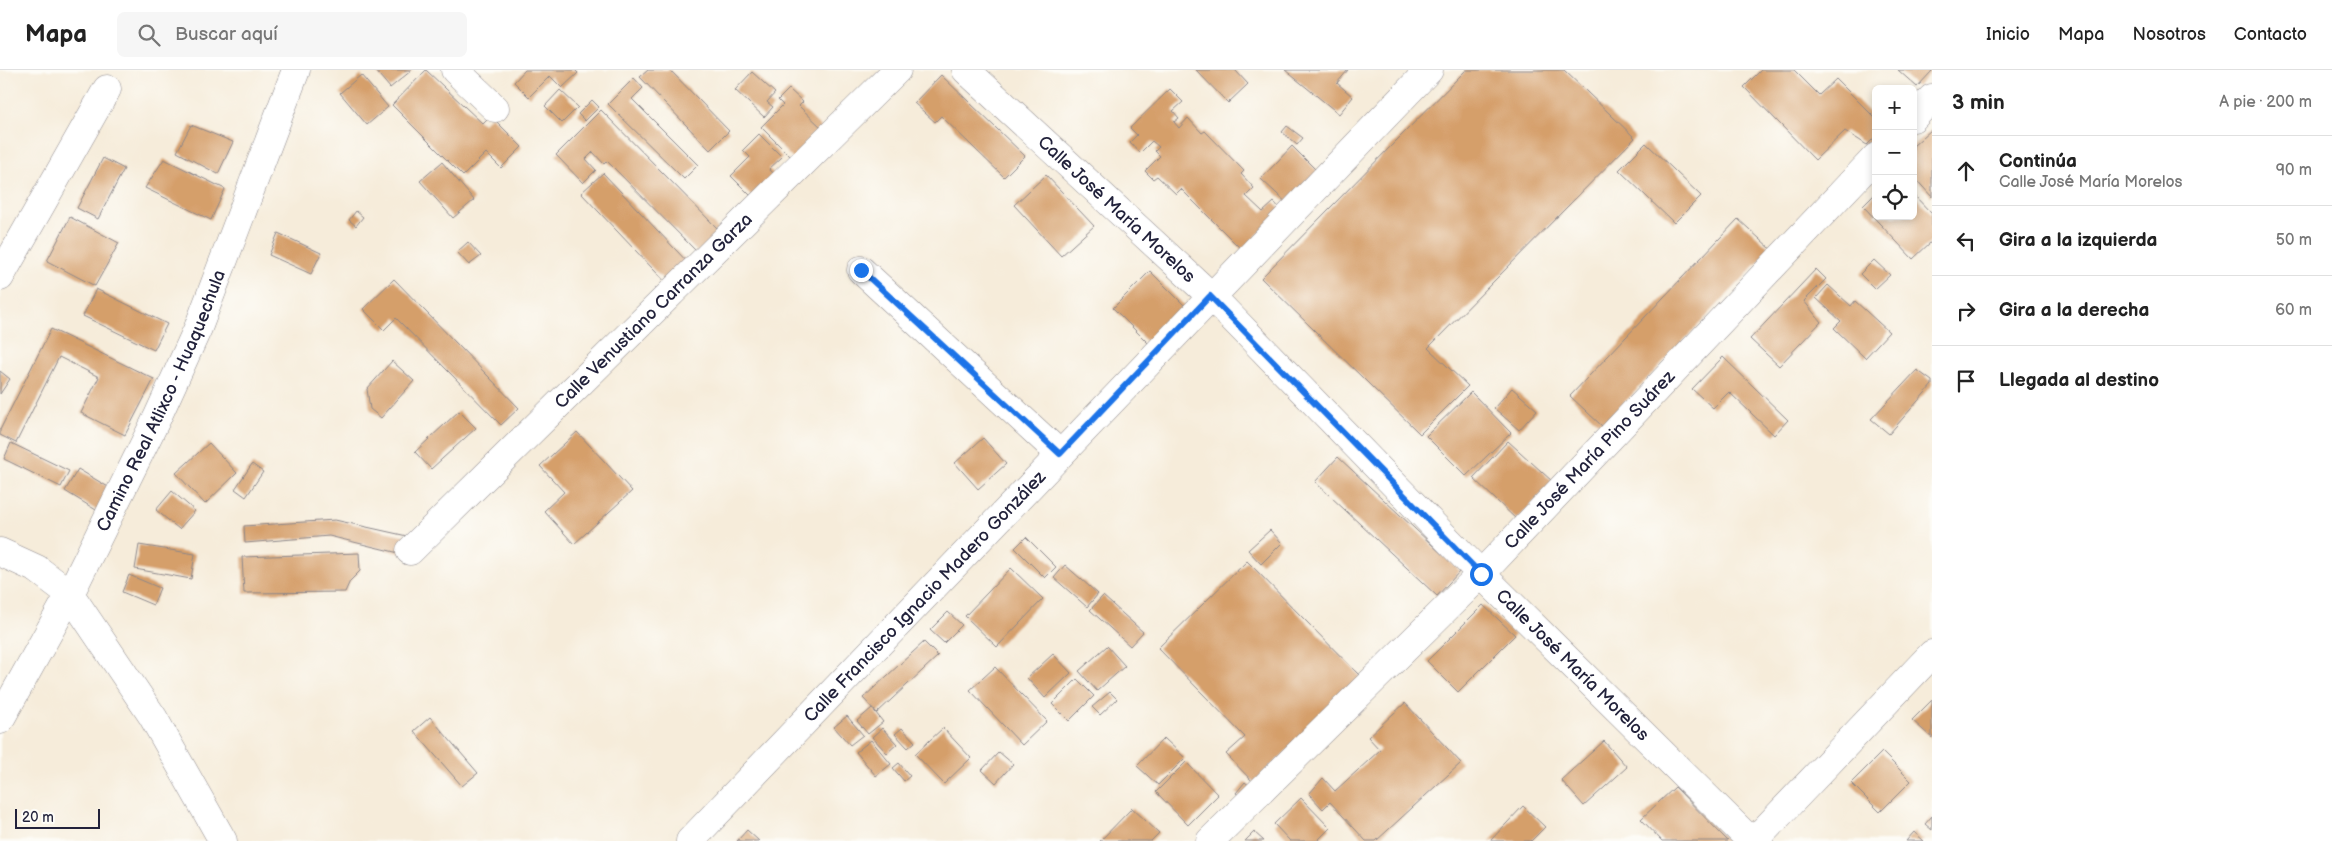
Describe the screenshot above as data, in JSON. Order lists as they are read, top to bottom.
{
  "streets": {
    "street": [
      "Calle José María Morelos",
      "Calle Venustiano Carranza Garza",
      "Camino Real Atlixco - Huaquechula",
      "Calle José María Pino Suárez",
      "Calle Francisco Ignacio Madero González"
    ]
  },
  "crossings": [
    ["Calle José María Morelos", "Calle José María Pino Suárez"],
    ["Calle José María Morelos", "Calle Francisco Ignacio Madero González"]
  ],
  "scale_bar": "20 m",
  "page": {
    "header": "Mapa",
    "search": "Buscar aquí",
    "nav": [
      "Inicio",
      "Mapa",
      "Nosotros",
      "Contacto"
    ],
    "heading": ["3 min", "A pie · 200 m"],
    "map_buttons": ["+", "−"],
    "list": [
      ["Continúa", "Calle José María Morelos", "90 m"],
      ["Gira a la izquierda", "50 m"],
      ["Gira a la derecha", "60 m"],
      "Llegada al destino"
    ],
    "scale": "20 m"
  }
}
